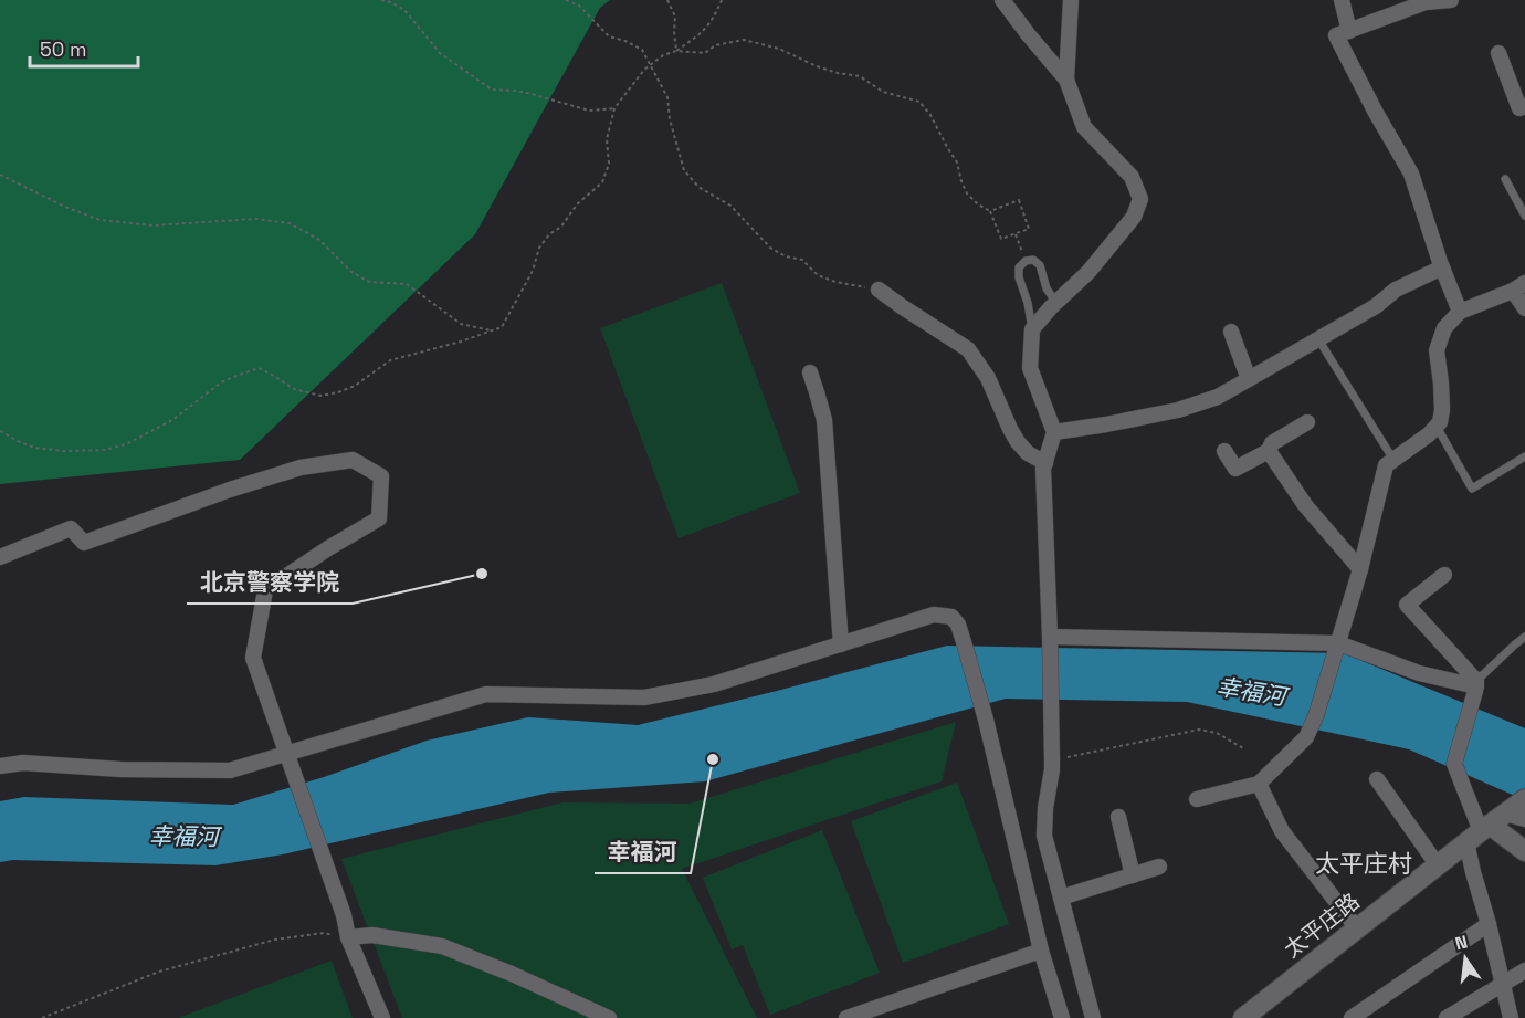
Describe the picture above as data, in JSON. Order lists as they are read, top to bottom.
{
  "streets": {
    "street": ["太平庄路"]
  },
  "districts": ["太平庄村"],
  "water": ["幸福河"],
  "places": ["北京警察学院", "幸福河"],
  "scale_bar": "50 m",
  "north": "top"
}
